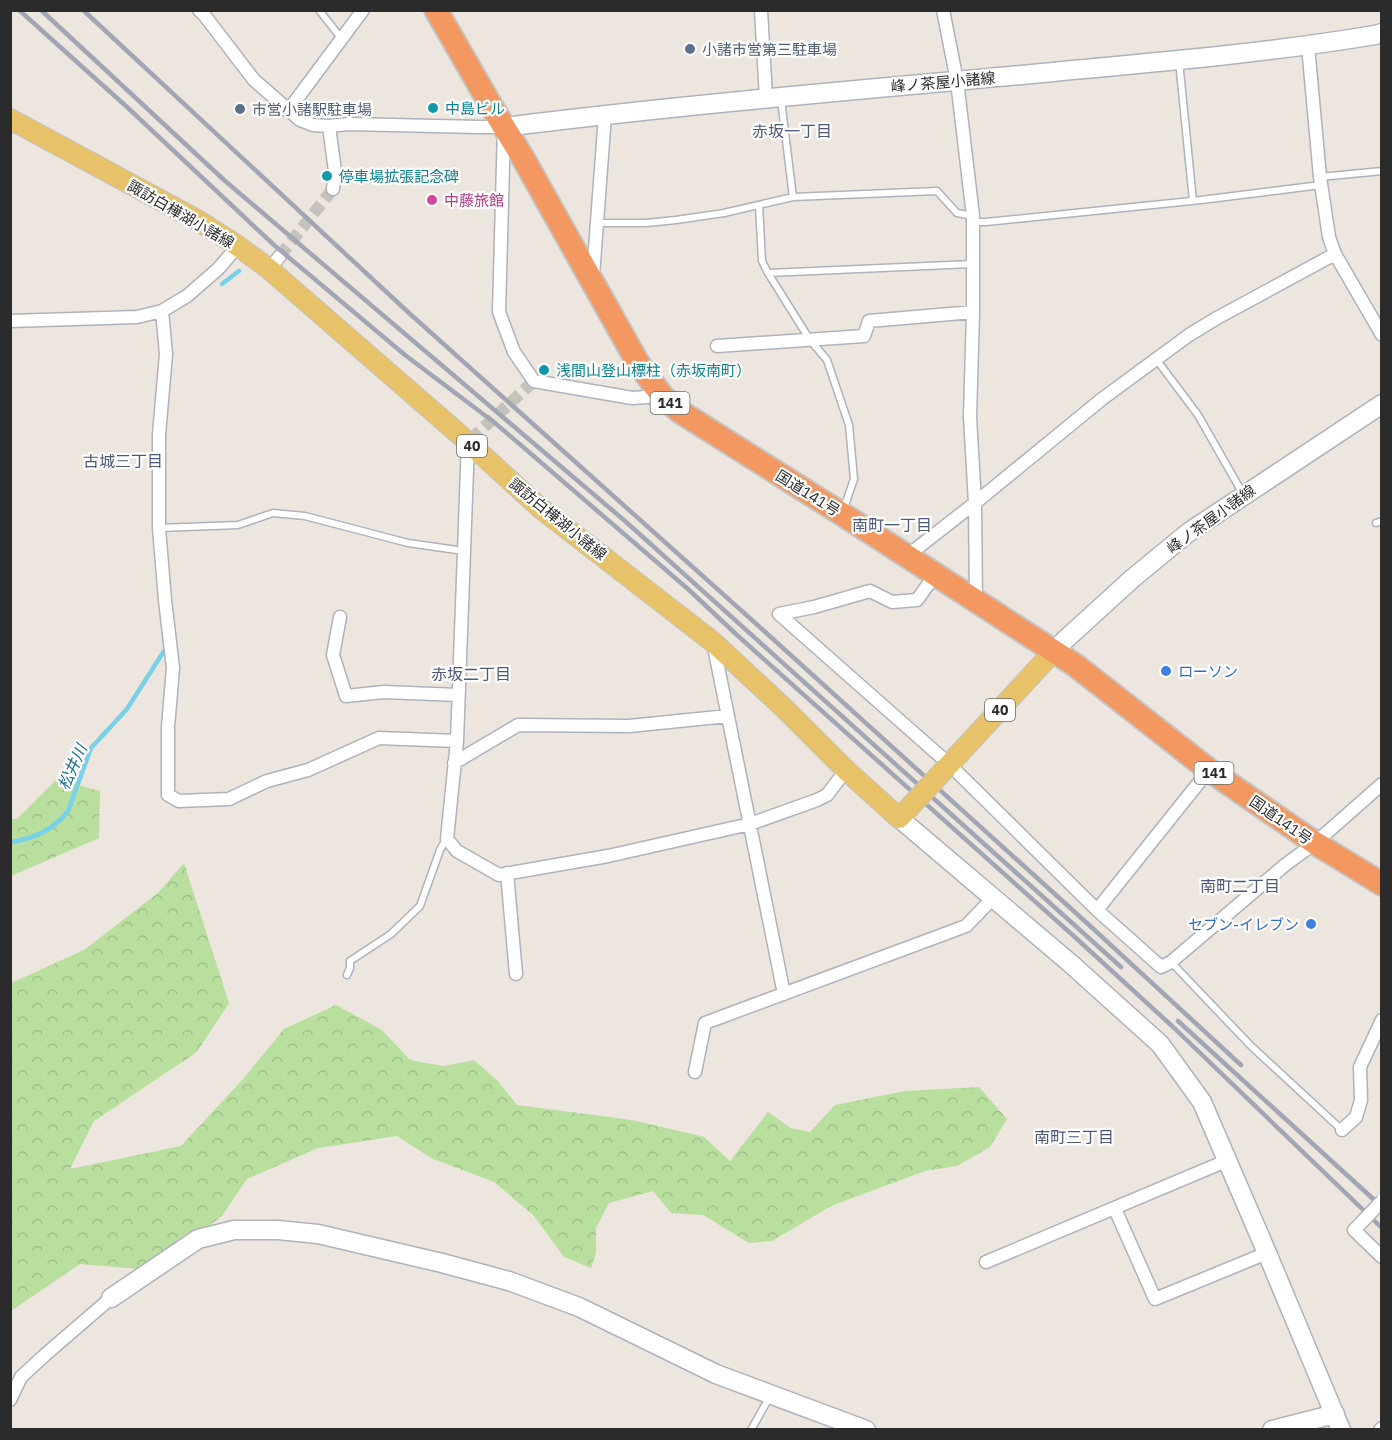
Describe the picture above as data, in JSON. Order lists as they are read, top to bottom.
{
  "streets": {
    "highway": ["141", "国道141号"],
    "main road": ["諏訪白樺湖小諸線", "40"],
    "street": ["峰ノ茶屋小諸線"]
  },
  "crossings": [
    ["峰ノ茶屋小諸線", "40"],
    ["峰ノ茶屋小諸線", "国道141号"],
    ["諏訪白樺湖小諸線", "40"],
    ["40", "国道141号"]
  ],
  "districts": [
    "赤坂一丁目",
    "古城三丁目",
    "南町一丁目",
    "赤坂二丁目",
    "南町二丁目",
    "南町三丁目"
  ],
  "water": ["松井川"],
  "places": [
    "小諸市営第三駐車場",
    "中島ビル",
    "市営小諸駅駐車場",
    "停車場拡張記念碑",
    "中藤旅館",
    "浅間山登山標柱（赤坂南町）",
    "ローソン",
    "セブン-イレブン"
  ]
}
